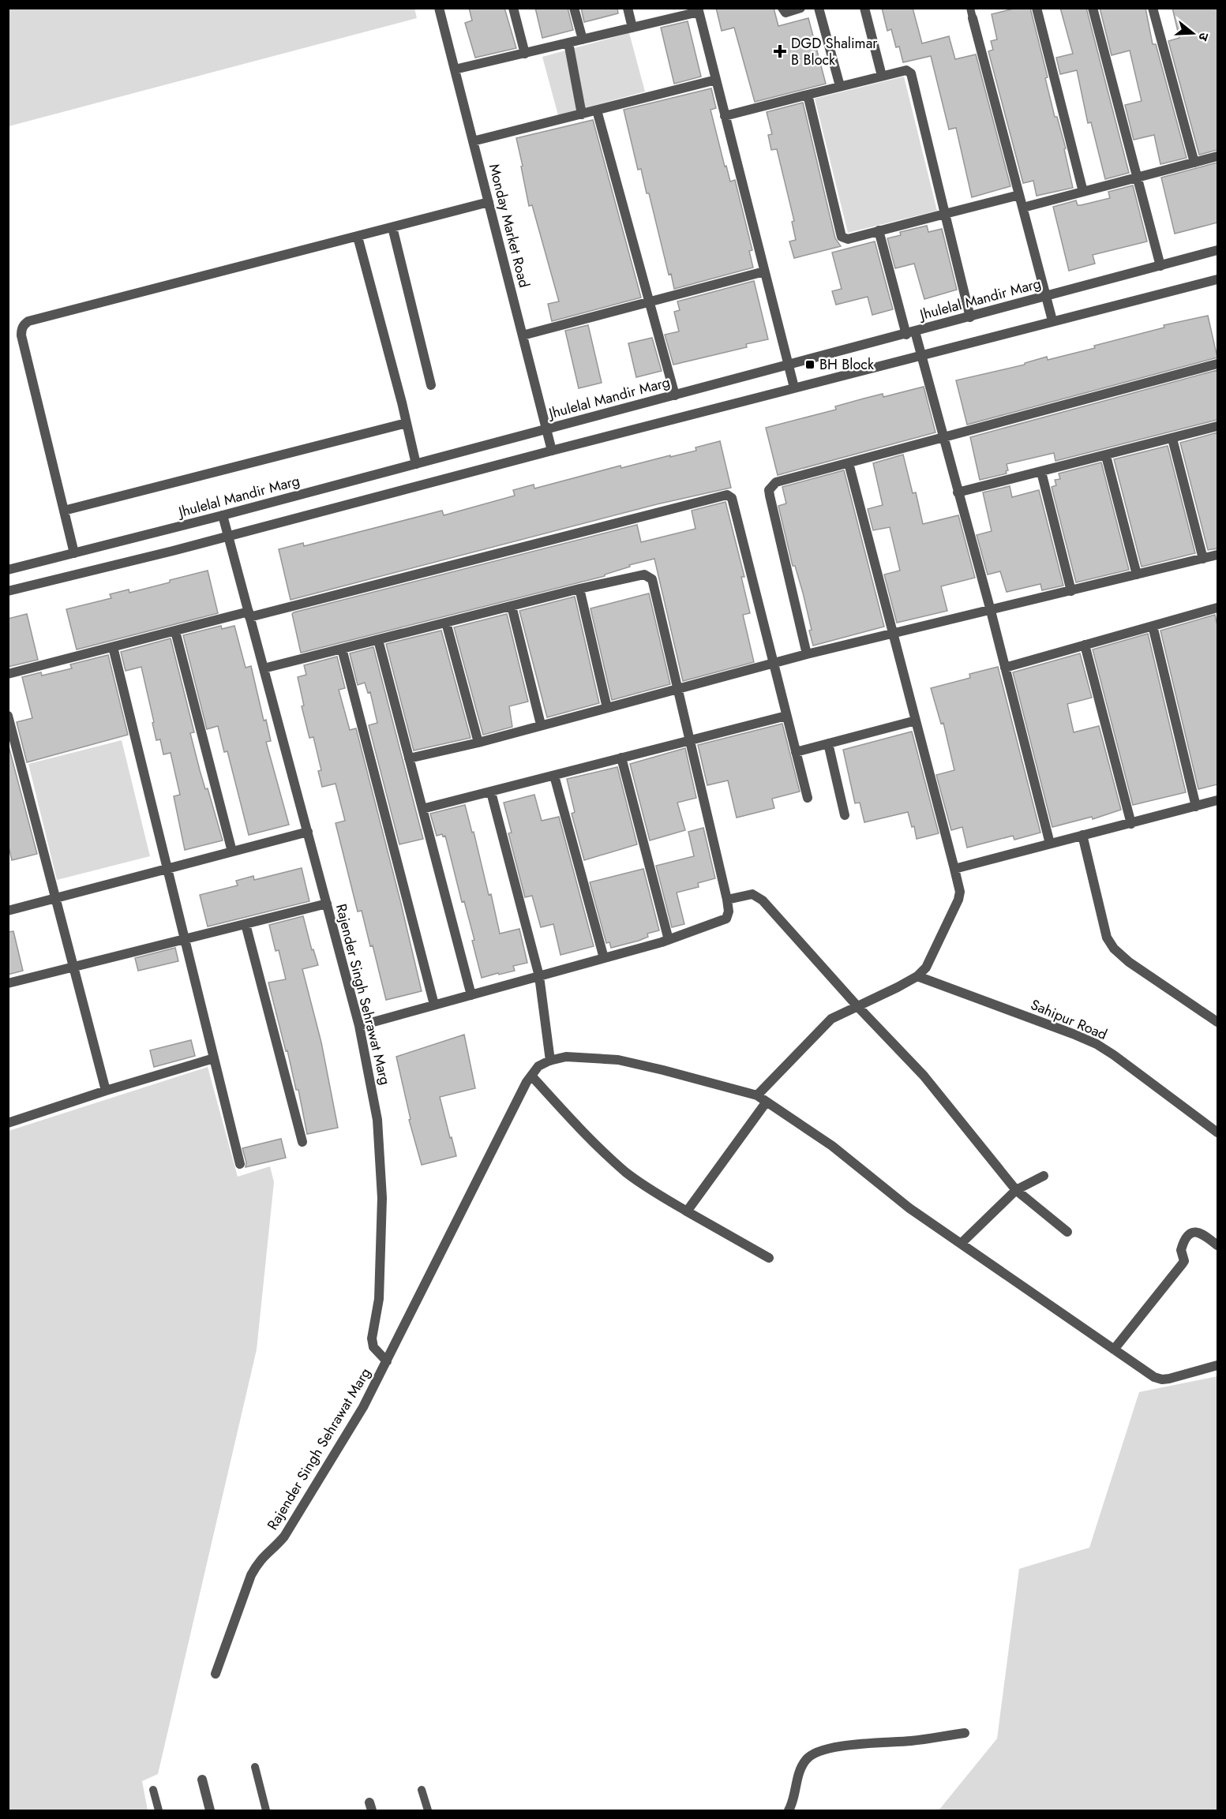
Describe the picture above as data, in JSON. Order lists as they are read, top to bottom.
{
  "streets": {
    "street": [
      "Monday Market Road",
      "Jhulelal Mandir Marg",
      "Rajender Singh Sehrawat Marg",
      "Sahipur Road"
    ]
  },
  "crossings": [
    ["Monday Market Road", "Jhulelal Mandir Marg"],
    ["Jhulelal Mandir Marg", "Rajender Singh Sehrawat Marg"]
  ],
  "places": {
    "health": ["DGD Shalimar B Block"],
    "transit": ["BH Block"]
  },
  "north": "right"
}
